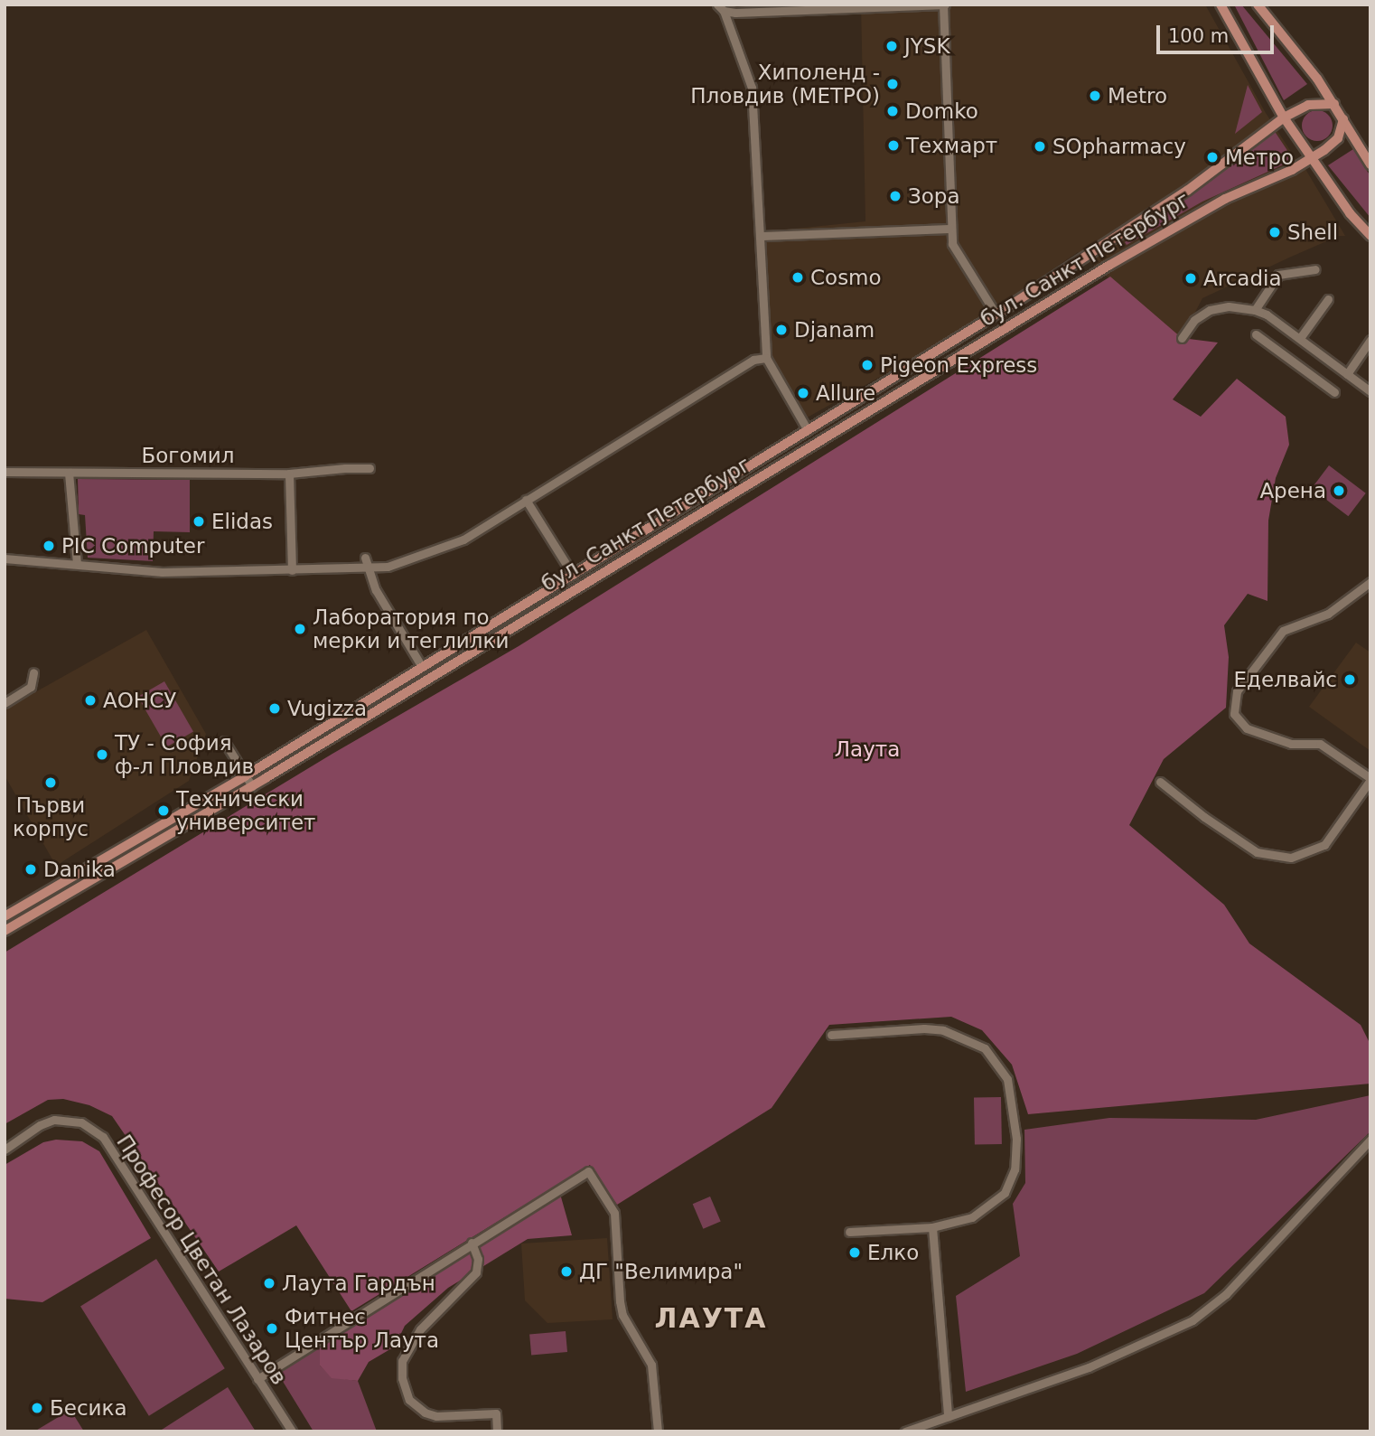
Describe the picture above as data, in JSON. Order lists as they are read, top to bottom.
{
  "streets": {
    "main road": ["бул. Санкт Петербург"],
    "street": ["Богомил", "Професор Цветан Лазаров"]
  },
  "districts": ["ЛАУТА"],
  "parks": ["Лаута"],
  "places": [
    "JYSK",
    "Хиполенд - Пловдив (МЕТРО)",
    "Metro",
    "Domko",
    "Техмарт",
    "SOpharmacy",
    "Метро",
    "Зора",
    "Shell",
    "Cosmo",
    "Arcadia",
    "Djanam",
    "Pigeon Express",
    "Allure",
    "Арена",
    "Elidas",
    "PIC Computer",
    "Лаборатория по мерки и теглилки",
    "Еделвайс",
    "АОНСУ",
    "Vugizza",
    "ТУ - София ф-л Пловдив",
    "Първи корпус",
    "Технически университет",
    "Danika",
    "Елко",
    "ДГ \"Велимира\"",
    "Лаута Гардън",
    "Фитнес Център Лаута",
    "Бесика"
  ],
  "scale_bar": "100 m"
}
